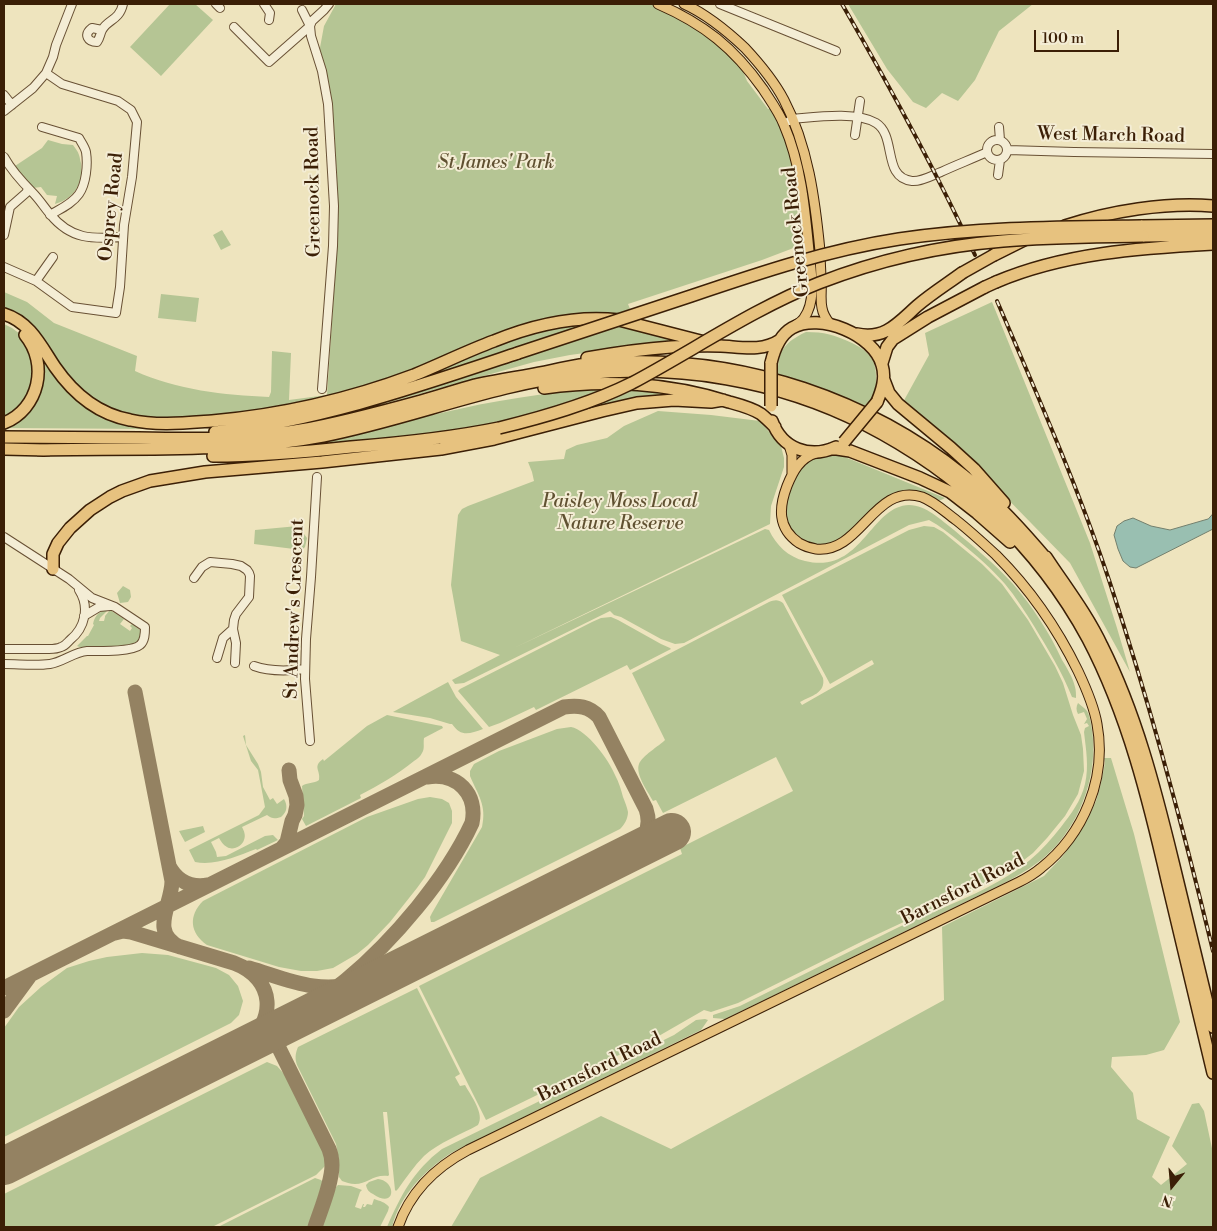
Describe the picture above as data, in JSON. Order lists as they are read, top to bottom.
{
  "streets": {
    "main road": ["Greenock Road", "Barnsford Road"],
    "street": ["West March Road", "Osprey Road", "St Andrew's Crescent"]
  },
  "crossings": [
    ["Greenock Road", "Barnsford Road"]
  ],
  "parks": ["St James' Park", "Paisley Moss Local Nature Reserve"],
  "scale_bar": "100 m",
  "north": "bottom"
}
